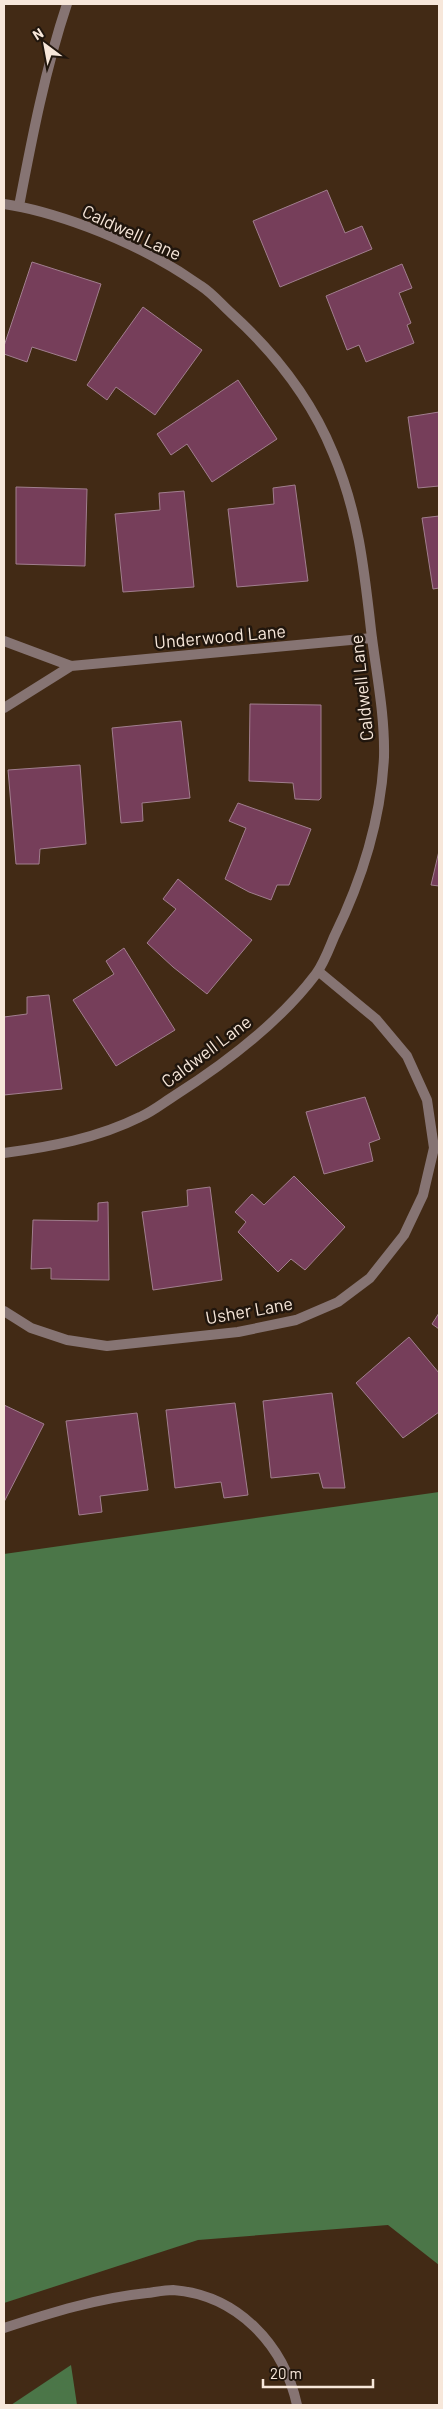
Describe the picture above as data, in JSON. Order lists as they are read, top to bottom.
{
  "streets": {
    "street": ["Caldwell Lane", "Underwood Lane", "Usher Lane"]
  },
  "crossings": [
    ["Caldwell Lane", "Underwood Lane"],
    ["Caldwell Lane", "Usher Lane"]
  ],
  "scale_bar": "20 m",
  "north": "top left"
}
